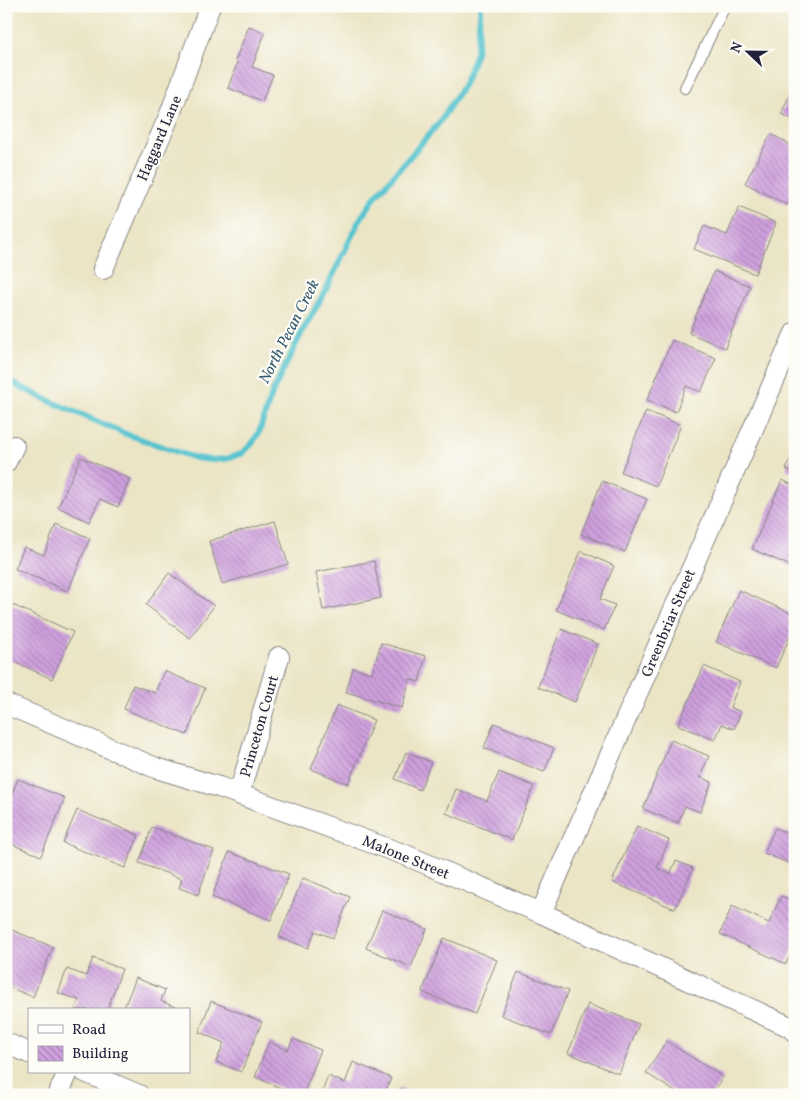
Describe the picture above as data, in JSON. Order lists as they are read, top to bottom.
{
  "streets": {
    "street": [
      "Haggard Lane",
      "Greenbriar Street",
      "Princeton Court",
      "Malone Street"
    ]
  },
  "crossings": [
    ["Greenbriar Street", "Malone Street"],
    ["Princeton Court", "Malone Street"]
  ],
  "water": ["North Pecan Creek"],
  "legend": ["Road", "Building"],
  "north": "left"
}
